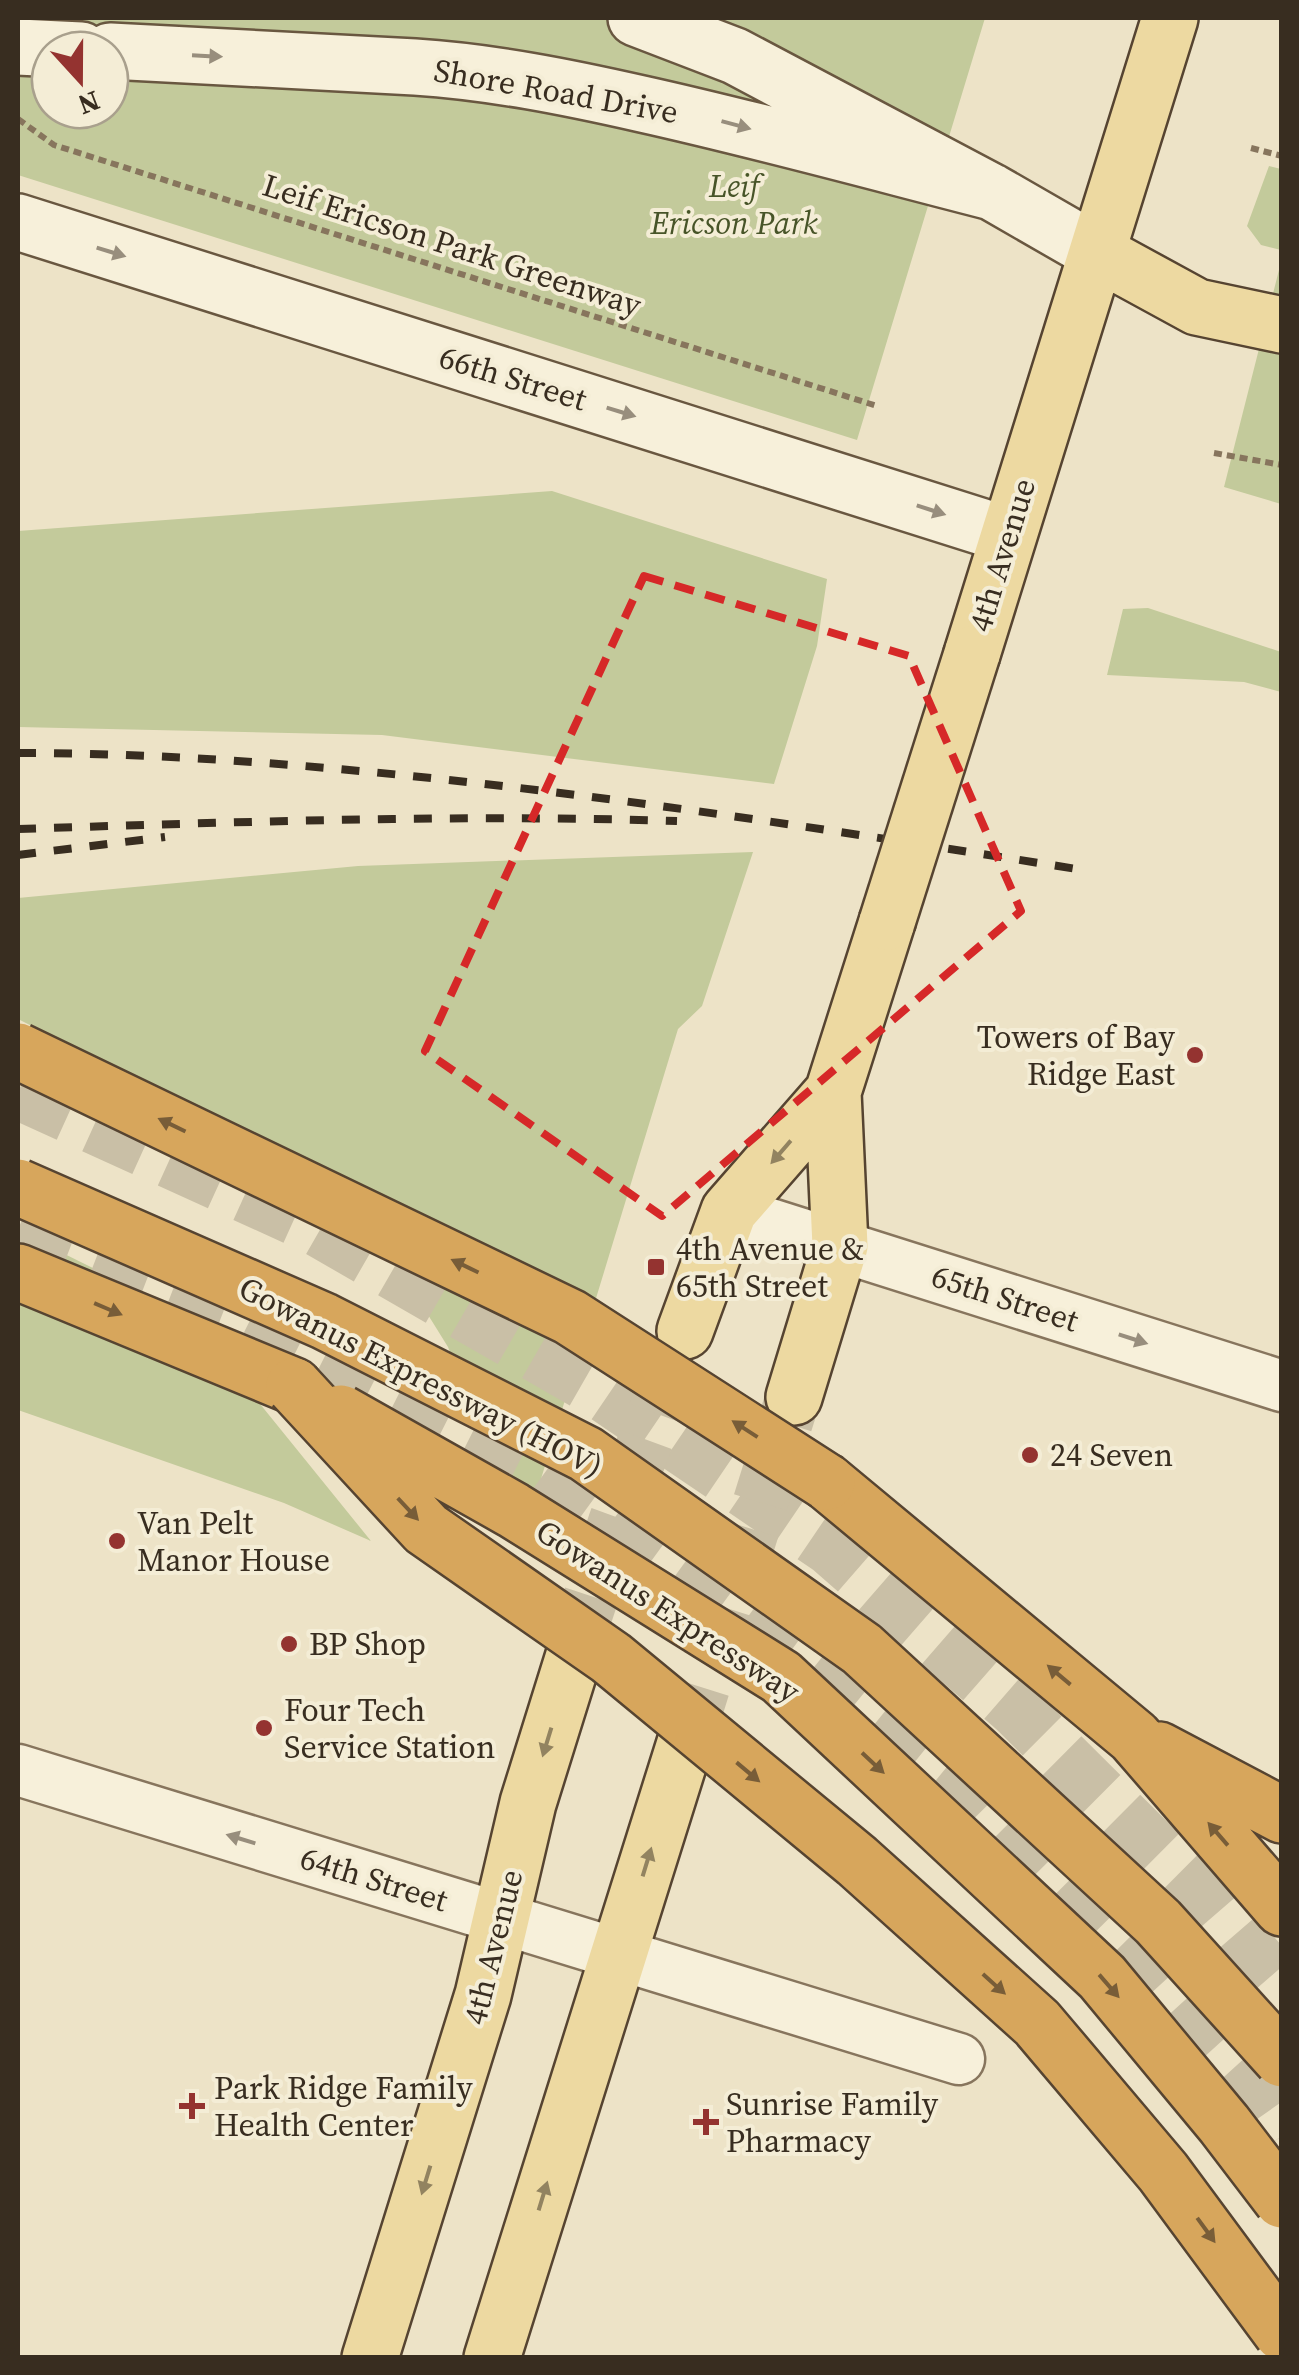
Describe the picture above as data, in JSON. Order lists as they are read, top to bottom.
{
  "streets": {
    "highway": ["Gowanus Expressway (HOV)", "Gowanus Expressway"],
    "main road": ["Shore Road Drive", "4th Avenue"],
    "street": ["66th Street", "65th Street", "64th Street"],
    "path": ["Leif Ericson Park Greenway"]
  },
  "crossings": [
    ["Shore Road Drive", "4th Avenue"],
    ["66th Street", "4th Avenue"],
    ["4th Avenue", "65th Street"],
    ["4th Avenue", "64th Street"]
  ],
  "one_way": ["66th Street", "65th Street", "64th Street"],
  "parks": ["Leif Ericson Park"],
  "places": {
    "other": [
      "Towers of Bay Ridge East",
      "24 Seven",
      "Van Pelt Manor House",
      "BP Shop",
      "Four Tech Service Station"
    ],
    "transit": ["4th Avenue & 65th Street"],
    "health": ["Park Ridge Family Health Center", "Sunrise Family Pharmacy"]
  },
  "north": "bottom"
}
